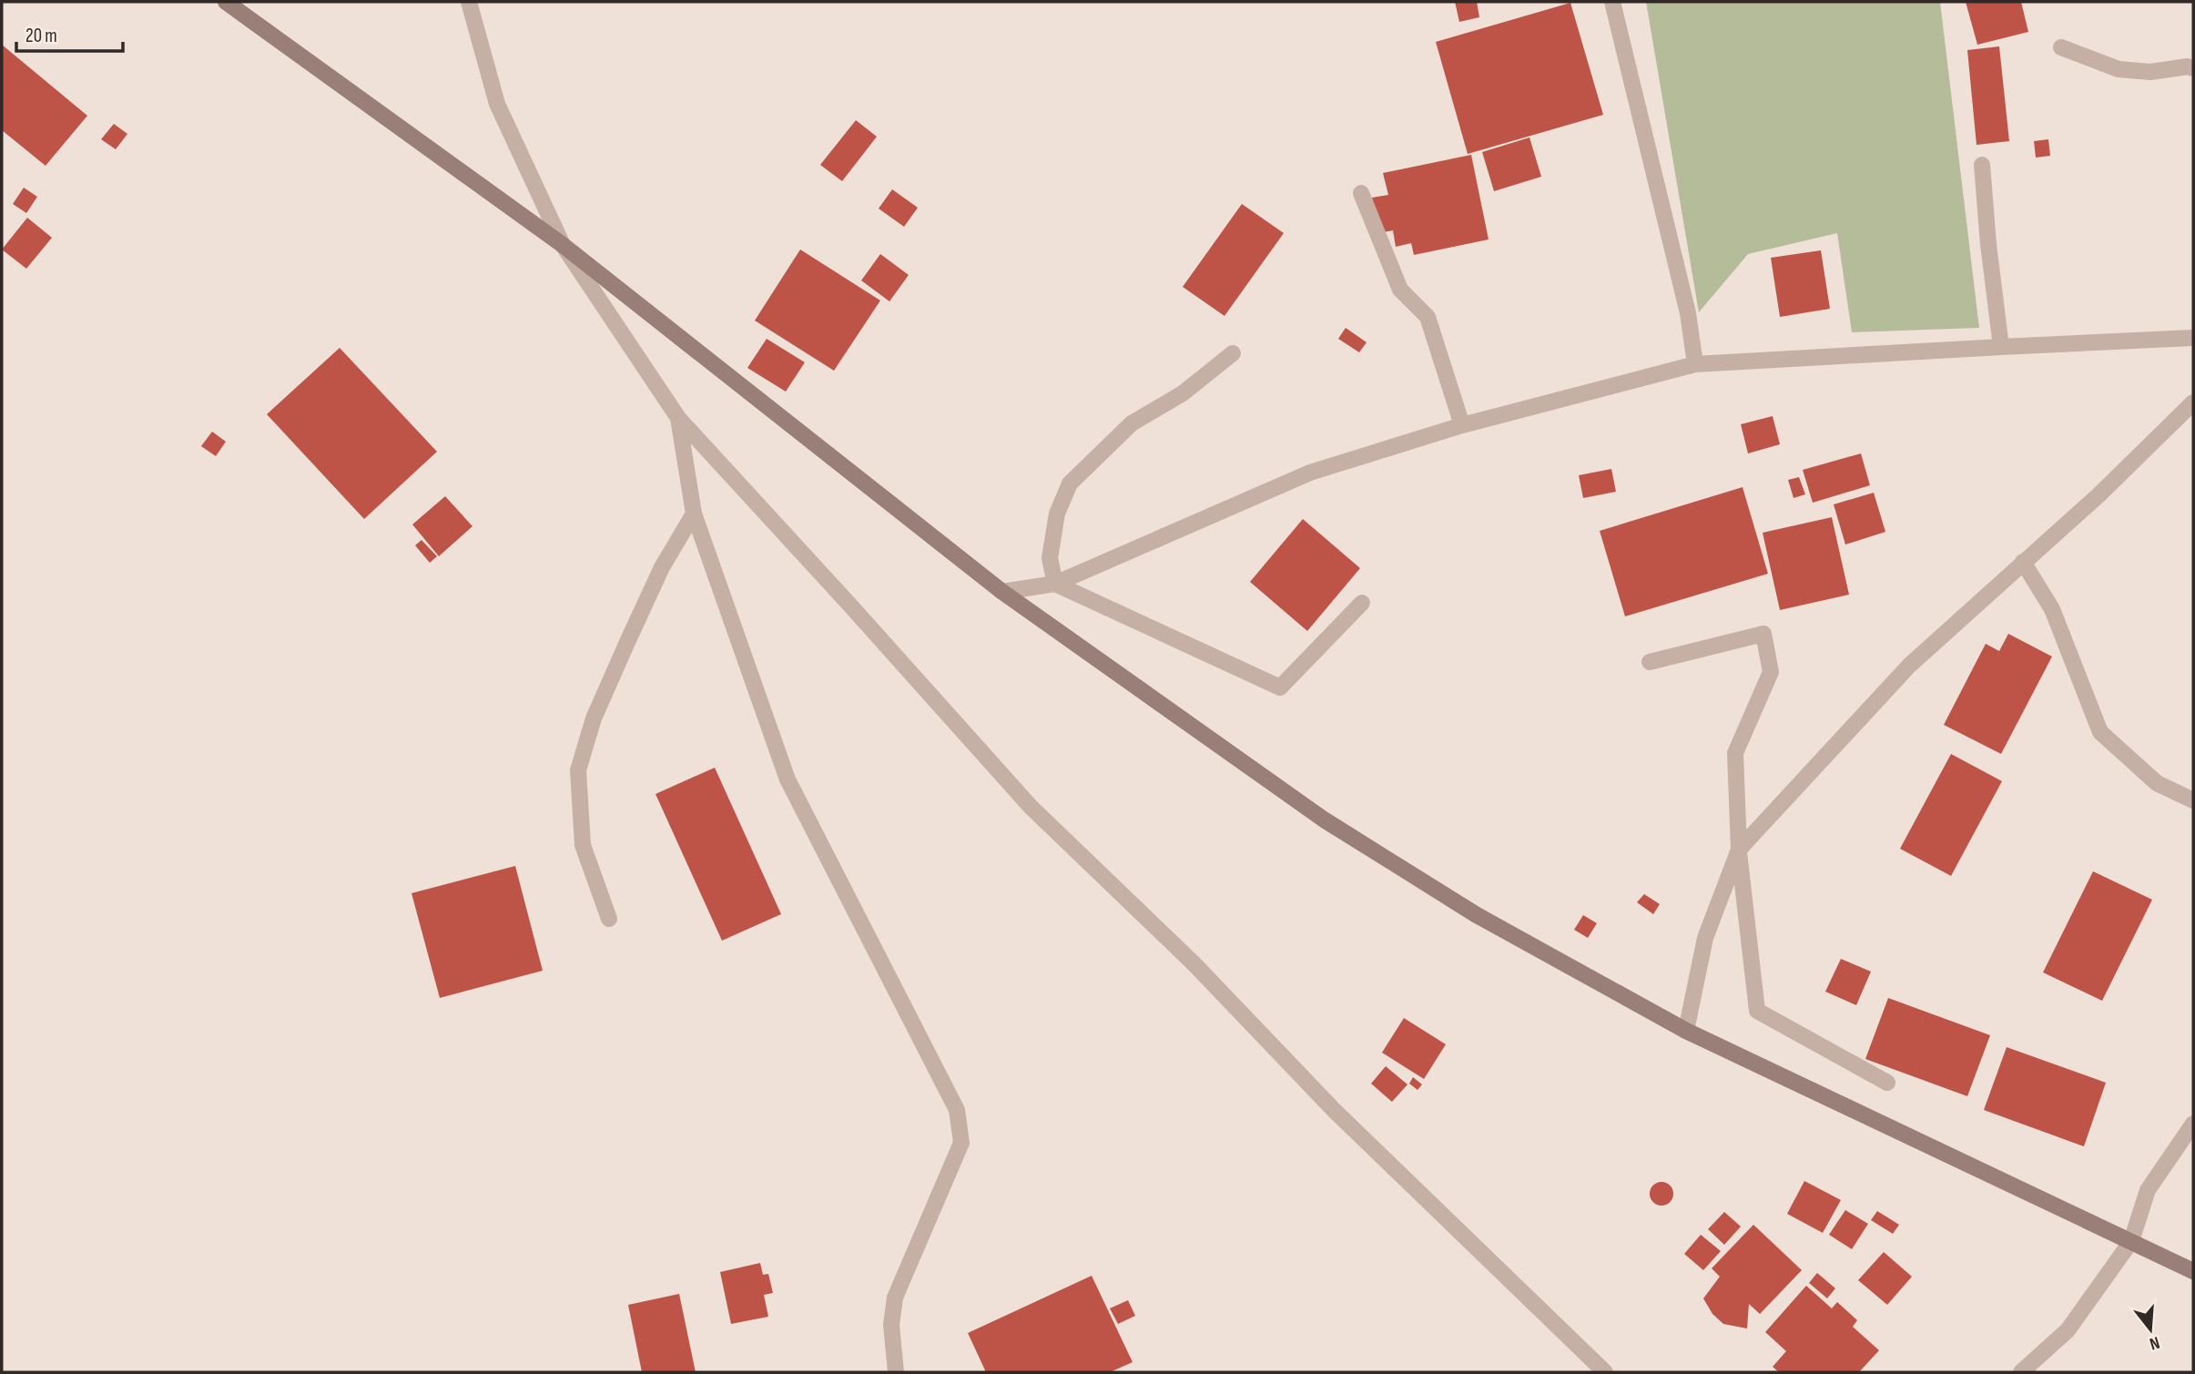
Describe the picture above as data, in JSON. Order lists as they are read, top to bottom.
{
  "scale_bar": "20 m",
  "north": "bottom"
}
